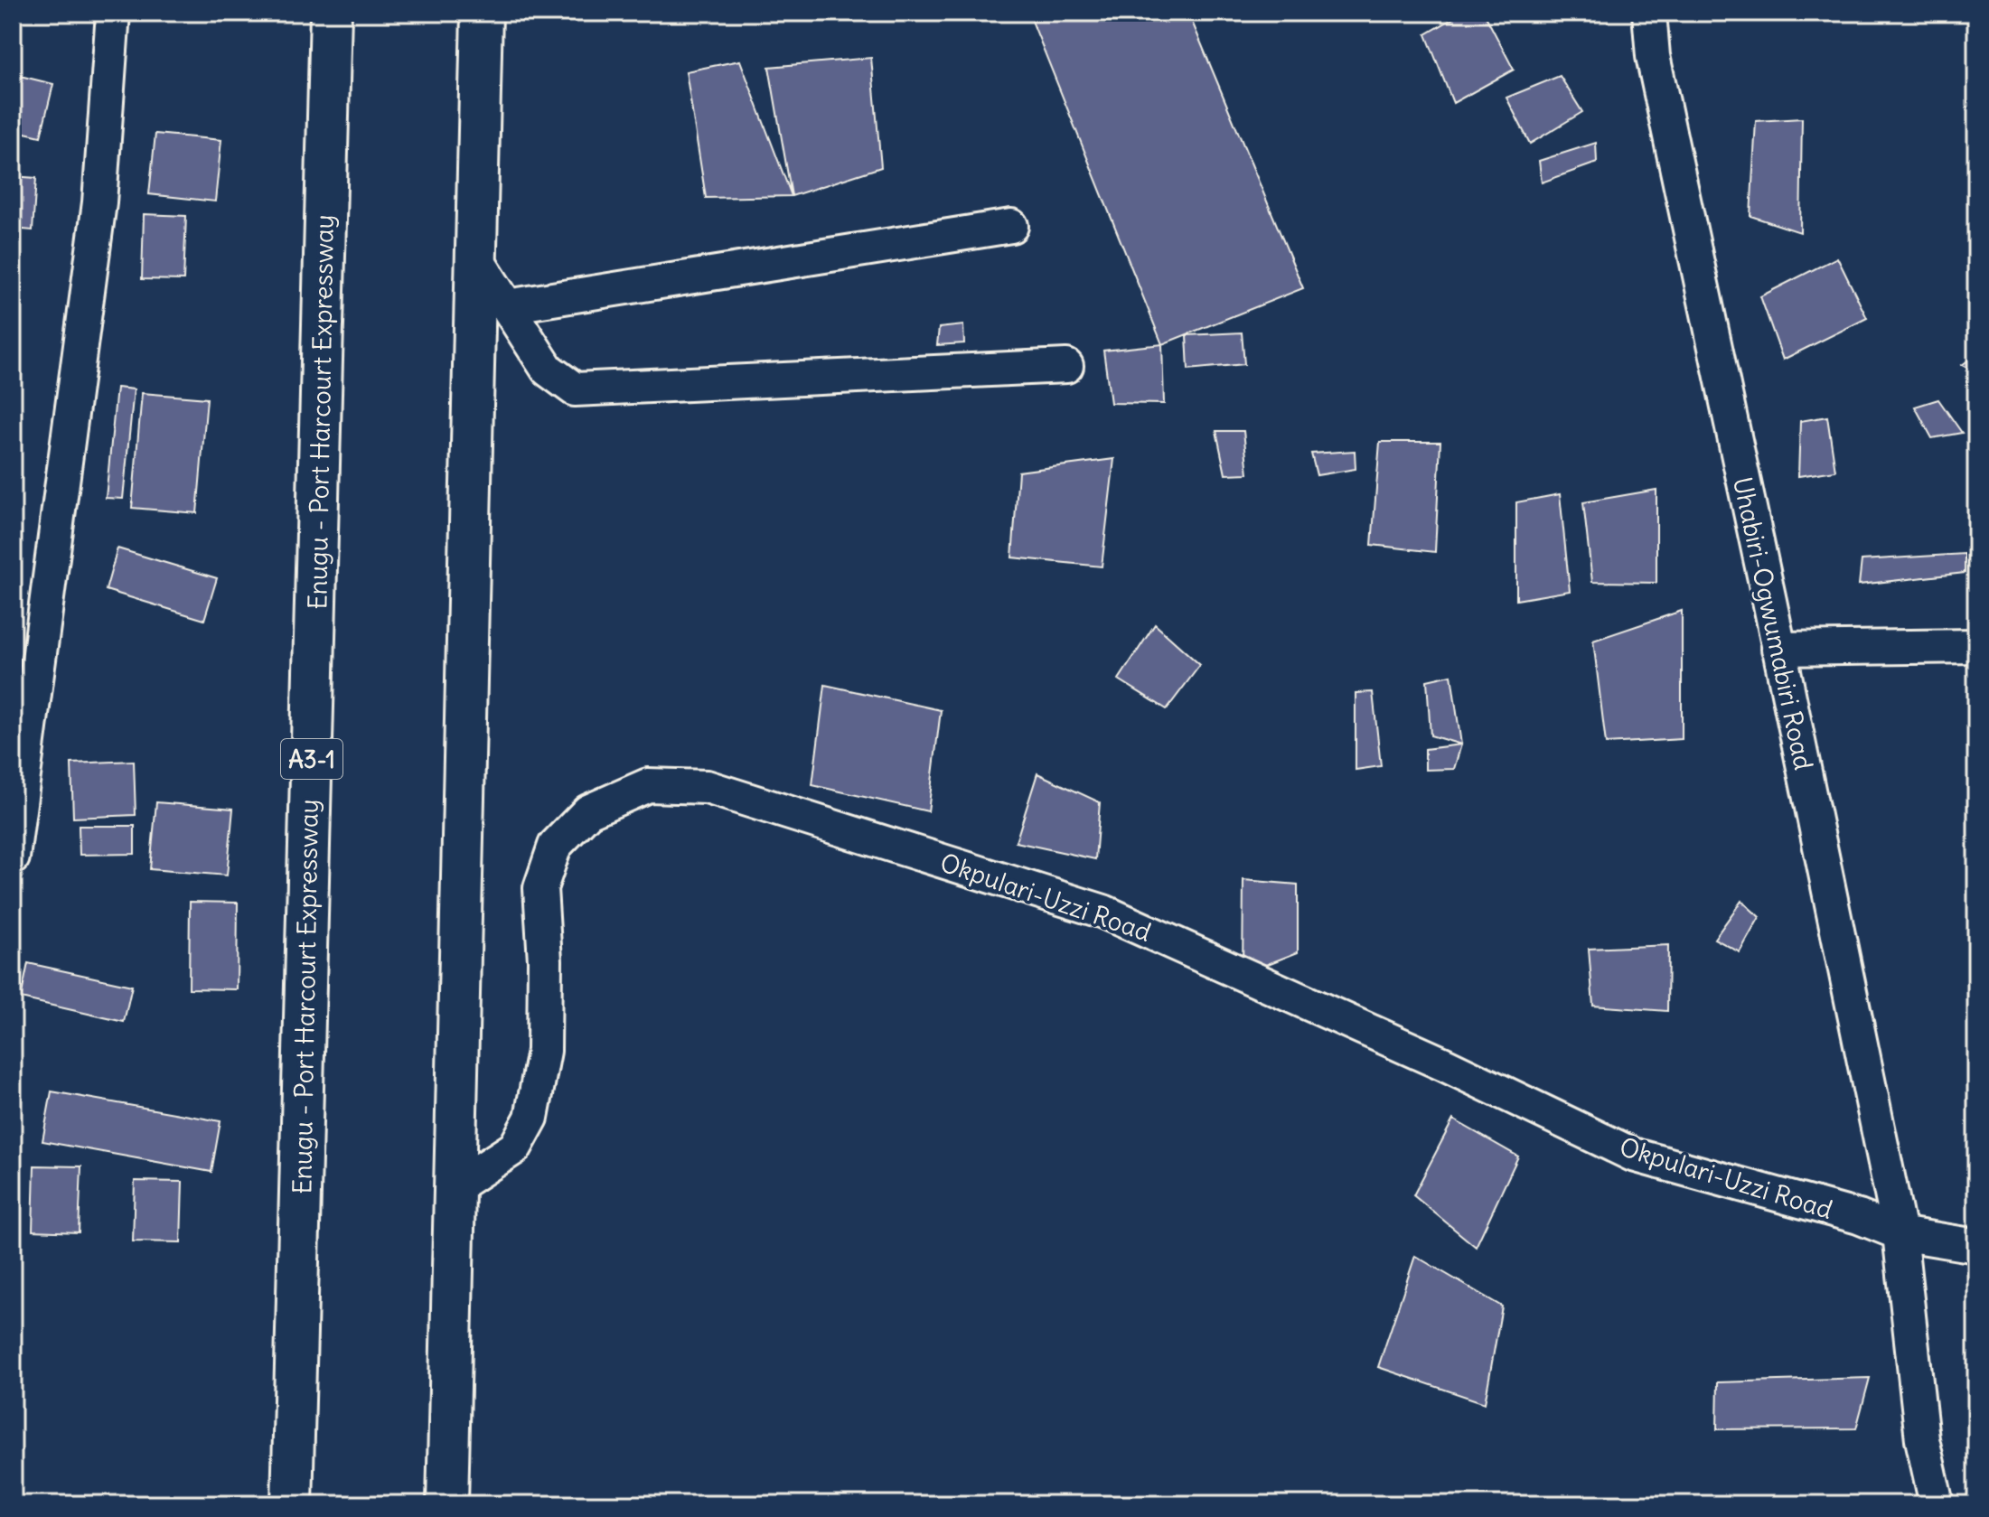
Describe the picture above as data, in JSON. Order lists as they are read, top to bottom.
{
  "streets": {
    "highway": ["Enugu - Port Harcourt Expressway", "A3-1"],
    "street": ["Uhabiri-Ogwumabiri Road", "Okpulari-Uzzi Road"]
  },
  "crossings": [
    ["Uhabiri-Ogwumabiri Road", "Okpulari-Uzzi Road"]
  ]
}
